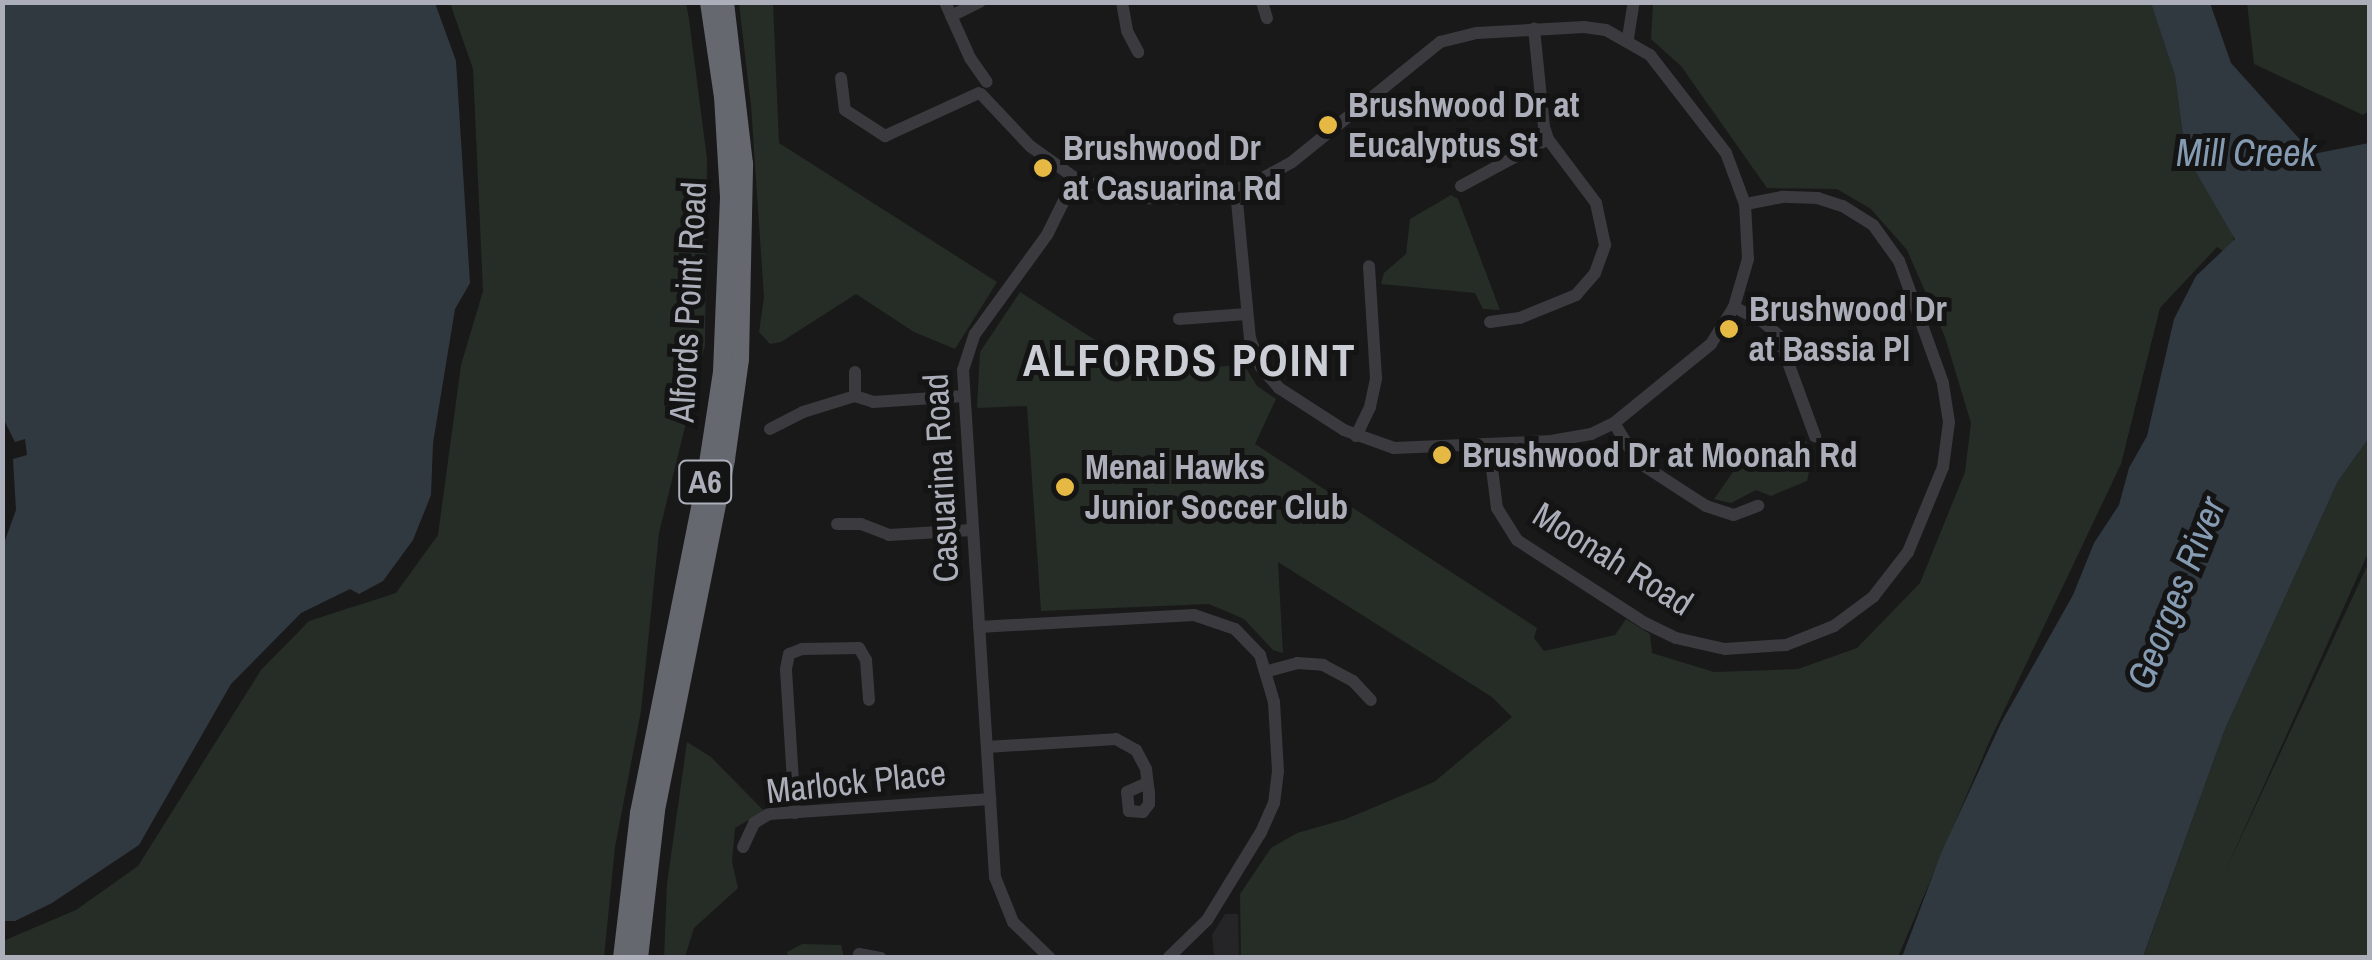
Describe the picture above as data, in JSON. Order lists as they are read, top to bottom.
{
  "streets": {
    "highway": ["Alfords Point Road", "A6"],
    "street": ["Casuarina Road", "Moonah Road", "Marlock Place"]
  },
  "crossings": [
    ["Casuarina Road", "Marlock Place"]
  ],
  "districts": ["ALFORDS POINT"],
  "water": ["Mill Creek", "Georges River"],
  "places": [
    "Brushwood Dr at Eucalyptus St",
    "Brushwood Dr at Casuarina Rd",
    "Brushwood Dr at Bassia Pl",
    "Brushwood Dr at Moonah Rd",
    "Menai Hawks Junior Soccer Club"
  ]
}
